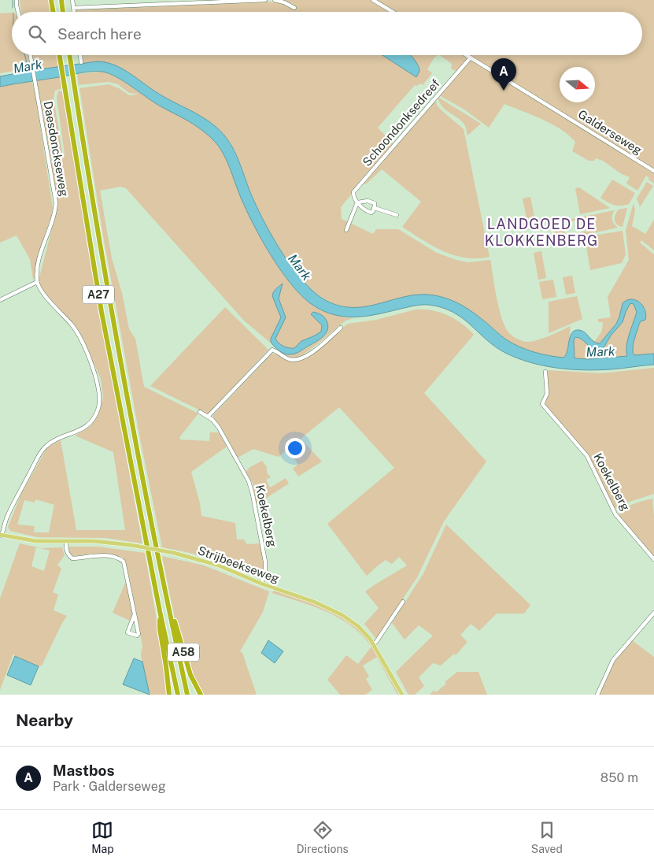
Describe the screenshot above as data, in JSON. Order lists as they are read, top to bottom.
{
  "streets": {
    "highway": ["A27", "A58"],
    "main road": ["Strijbeekseweg"],
    "street": [
      "Schoondonksedreef",
      "Galderseweg",
      "Daesdonckseweg",
      "Koekelberg"
    ]
  },
  "crossings": [
    ["Schoondonksedreef", "Galderseweg"],
    ["A27", "A58"],
    ["Koekelberg", "Strijbeekseweg"]
  ],
  "districts": ["LANDGOED DE KLOKKENBERG"],
  "water": ["Mark"],
  "north": "right",
  "page": {
    "search": "Search here",
    "pins": "A",
    "heading": "Nearby",
    "list": [
      {
        "mark": "A",
        "name": "Mastbos",
        "note": "Park · Galderseweg",
        "value": "850 m"
      }
    ],
    "nav": ["Map", "Directions", "Saved"]
  }
}
